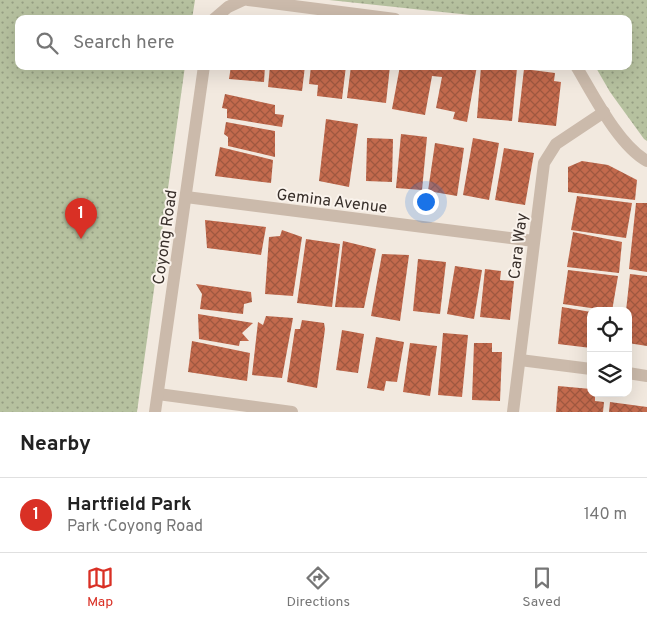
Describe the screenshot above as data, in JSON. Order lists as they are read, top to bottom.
{
  "streets": {
    "street": ["Gemina Avenue", "Coyong Road", "Cara Way"]
  },
  "crossings": [
    ["Gemina Avenue", "Coyong Road"],
    ["Gemina Avenue", "Cara Way"]
  ],
  "page": {
    "search": "Search here",
    "pins": "1",
    "heading": "Nearby",
    "list": [
      {
        "mark": "1",
        "name": "Hartfield Park",
        "note": "Park · Coyong Road",
        "value": "140 m"
      }
    ],
    "nav": ["Map", "Directions", "Saved"]
  }
}
